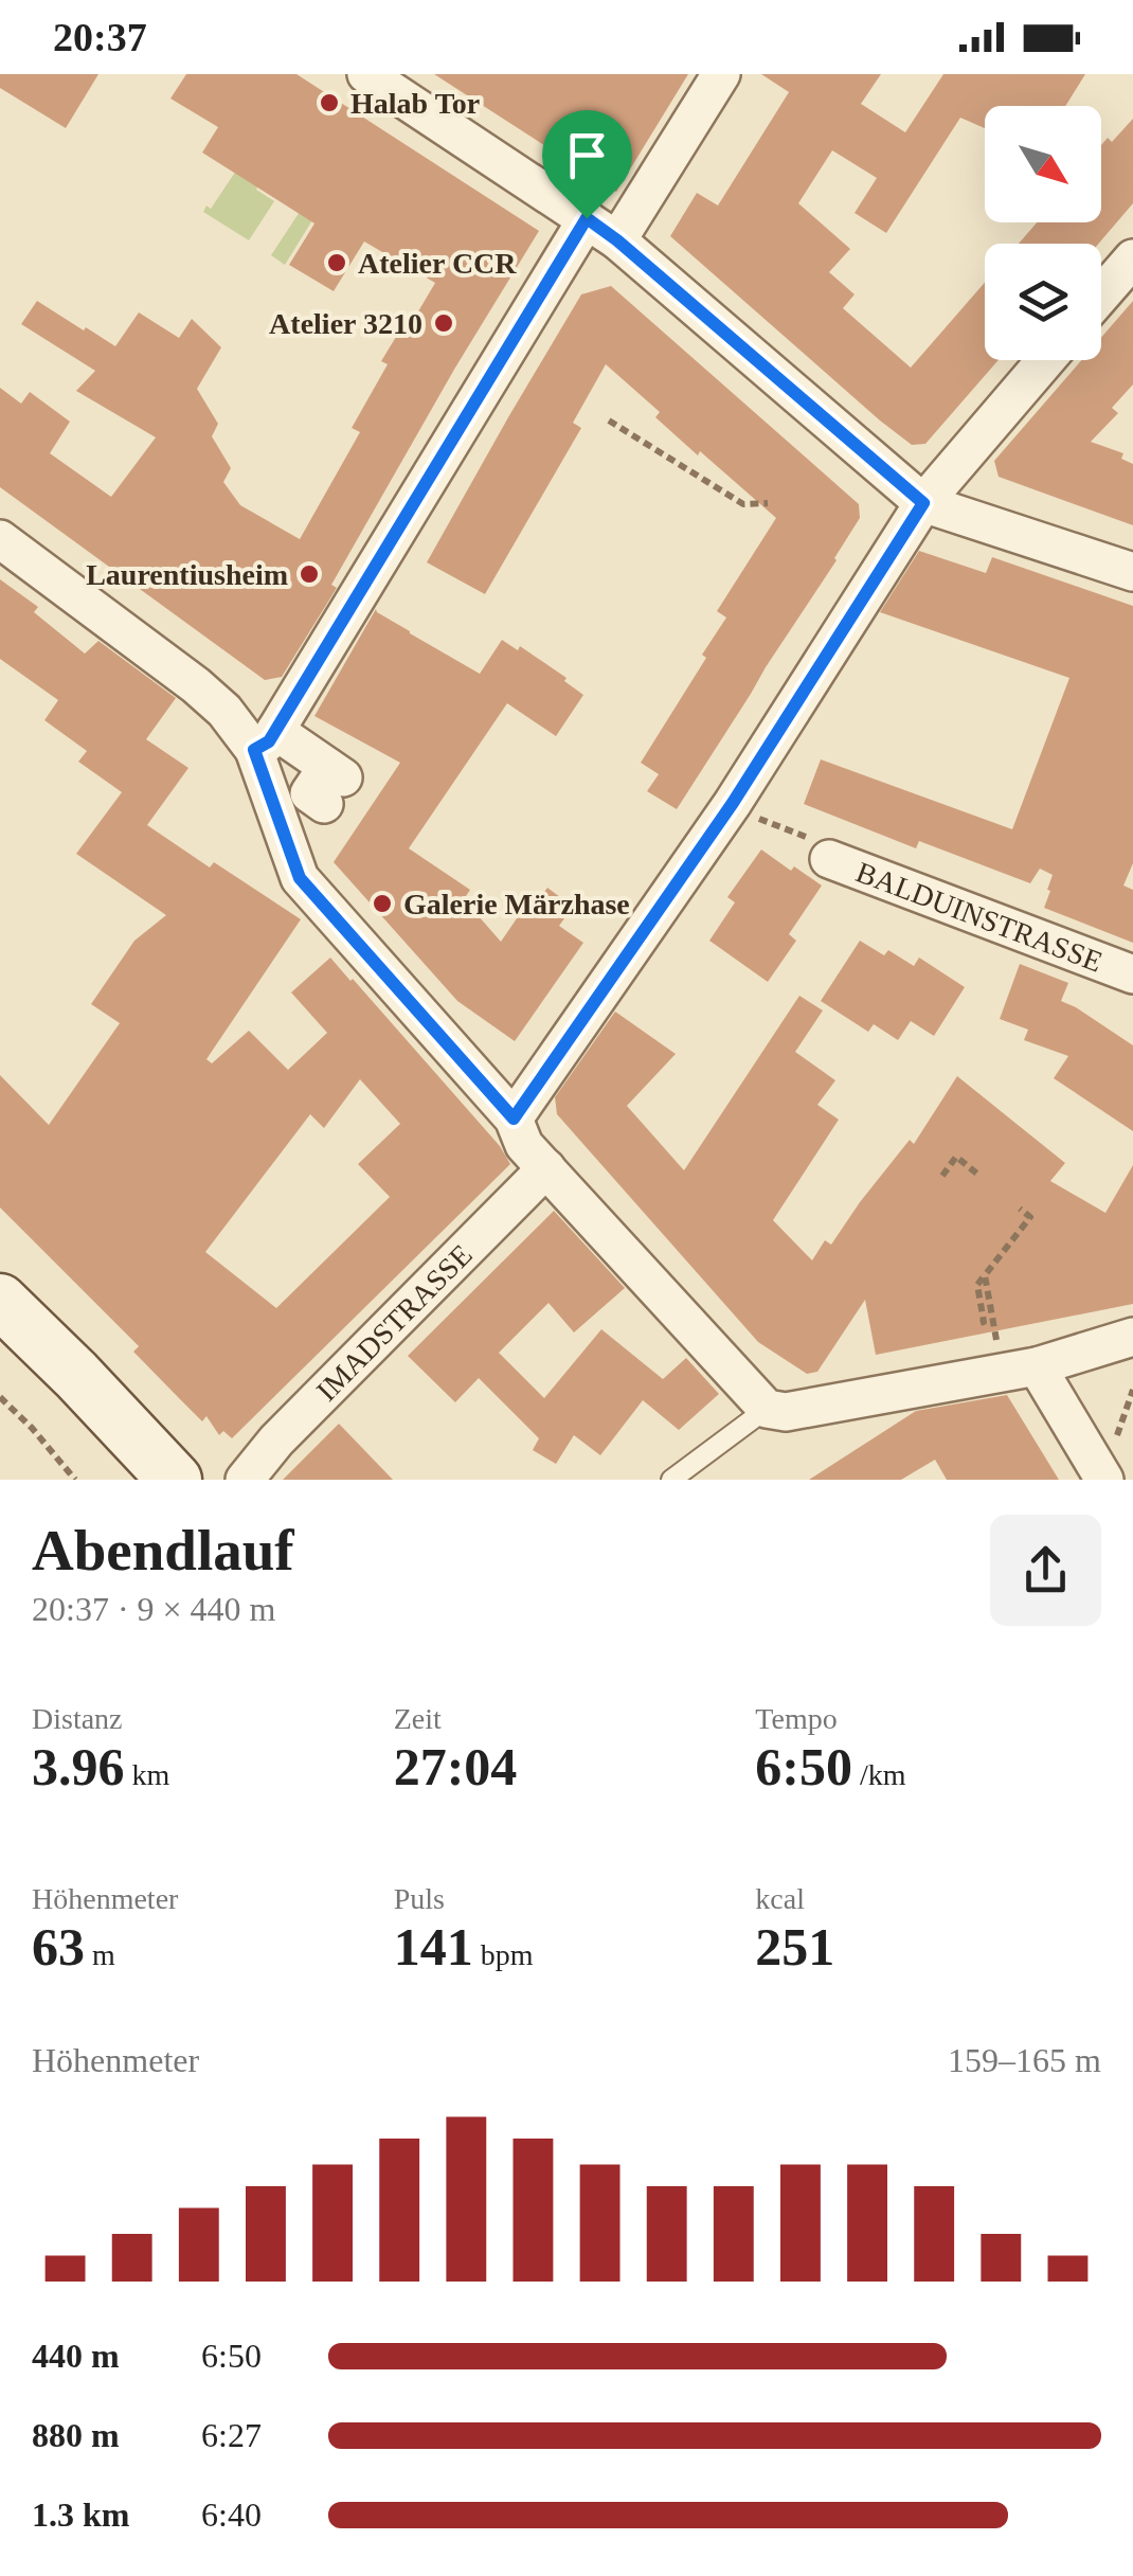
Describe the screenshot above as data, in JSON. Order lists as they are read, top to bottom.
{
  "streets": {
    "street": ["BALDUINSTRASSE", "IMADSTRASSE"]
  },
  "places": [
    "Halab Tor",
    "Atelier CCR",
    "Atelier 3210",
    "Laurentiusheim",
    "Galerie Märzhase"
  ],
  "north": "bottom right",
  "page": {
    "status": "20:37",
    "heading": ["Abendlauf", "20:37 · 9 × 440 m"],
    "stats": [
      ["Distanz", "3.96 km"],
      ["Zeit", "27:04"],
      ["Tempo", "6:50 /km"],
      ["Höhenmeter", "63 m"],
      ["Puls", "141 bpm"],
      ["kcal", "251"]
    ],
    "chart": ["Höhenmeter", "159–165 m"],
    "list": [
      {
        "name": "440 m",
        "note": "6:50"
      },
      {
        "name": "880 m",
        "note": "6:27"
      },
      {
        "name": "1.3 km",
        "note": "6:40"
      }
    ]
  }
}
